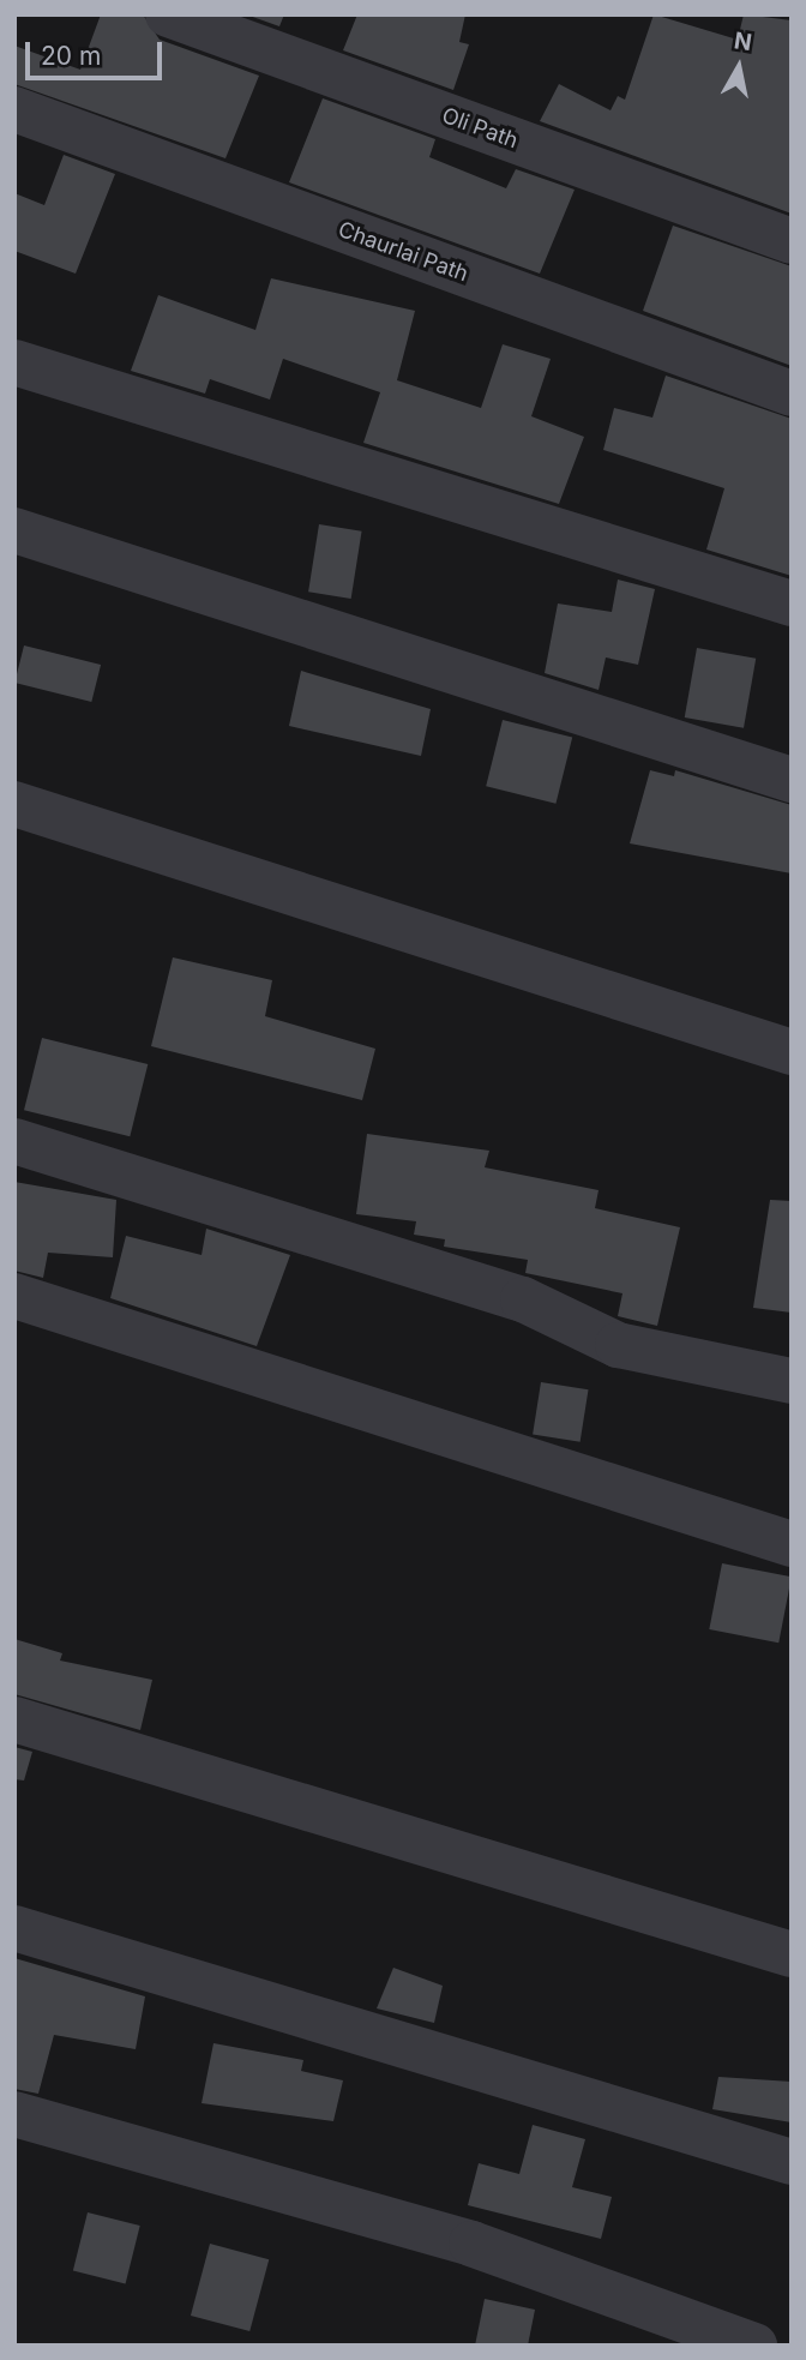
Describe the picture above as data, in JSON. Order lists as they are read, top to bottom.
{
  "streets": {
    "street": ["Oli Path", "Chaurlai Path"]
  },
  "scale_bar": "20 m",
  "north": "top"
}
